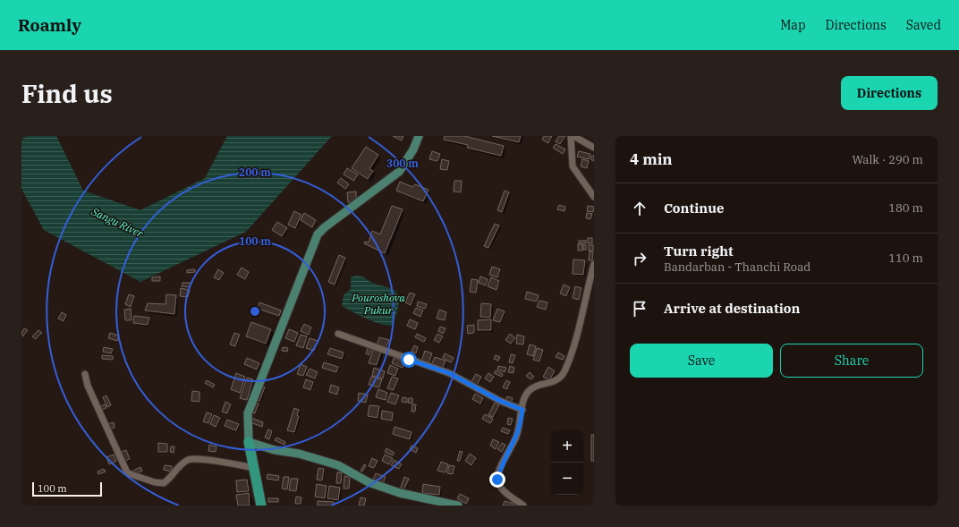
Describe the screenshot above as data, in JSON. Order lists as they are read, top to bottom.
{
  "water": ["Sangu River", "Pouroshova Pukur"],
  "scale_bar": "100 m",
  "page": {
    "header": "Roamly",
    "nav": ["Map", "Directions", "Saved"],
    "buttons": [
      "Directions",
      ["Save", "Share"]
    ],
    "title": "Find us",
    "heading": ["4 min", "Walk · 290 m"],
    "list": [
      ["Continue", "180 m"],
      ["Turn right", "Bandarban - Thanchi Road", "110 m"],
      "Arrive at destination"
    ],
    "map_buttons": ["+", "−"],
    "scale": "100 m"
  },
  "rings": ["300 m", "200 m", "100 m"]
}
